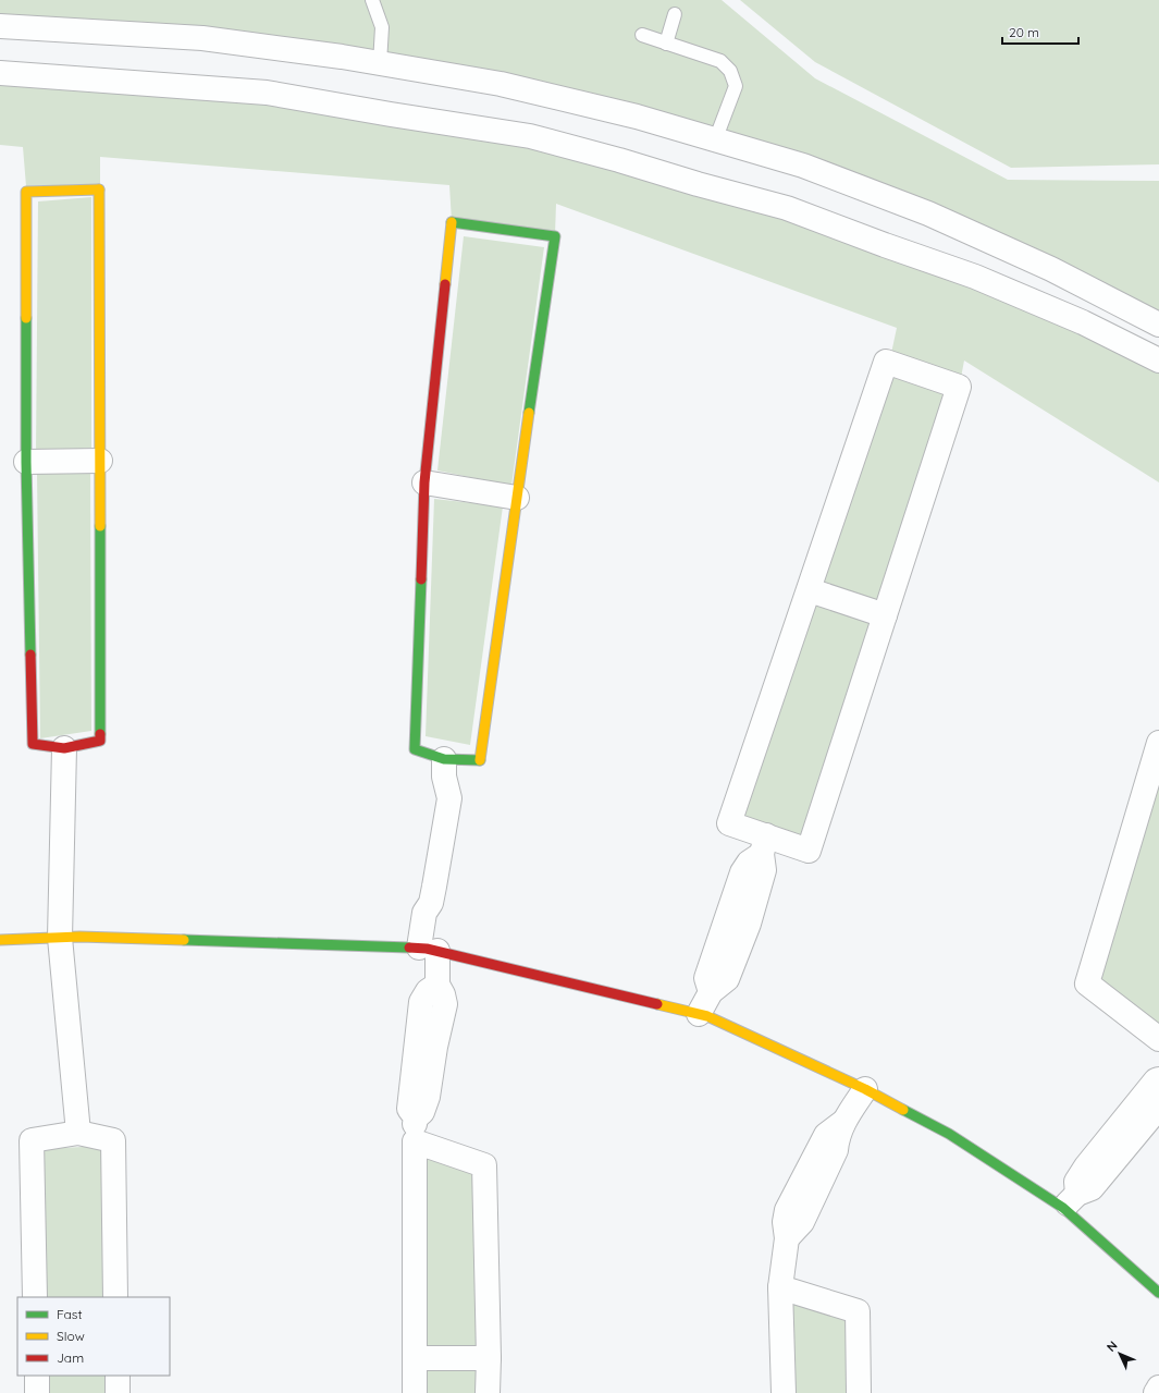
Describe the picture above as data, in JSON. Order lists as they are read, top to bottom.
{
  "legend": ["Fast", "Slow", "Jam"],
  "scale_bar": "20 m",
  "north": "top left"
}
